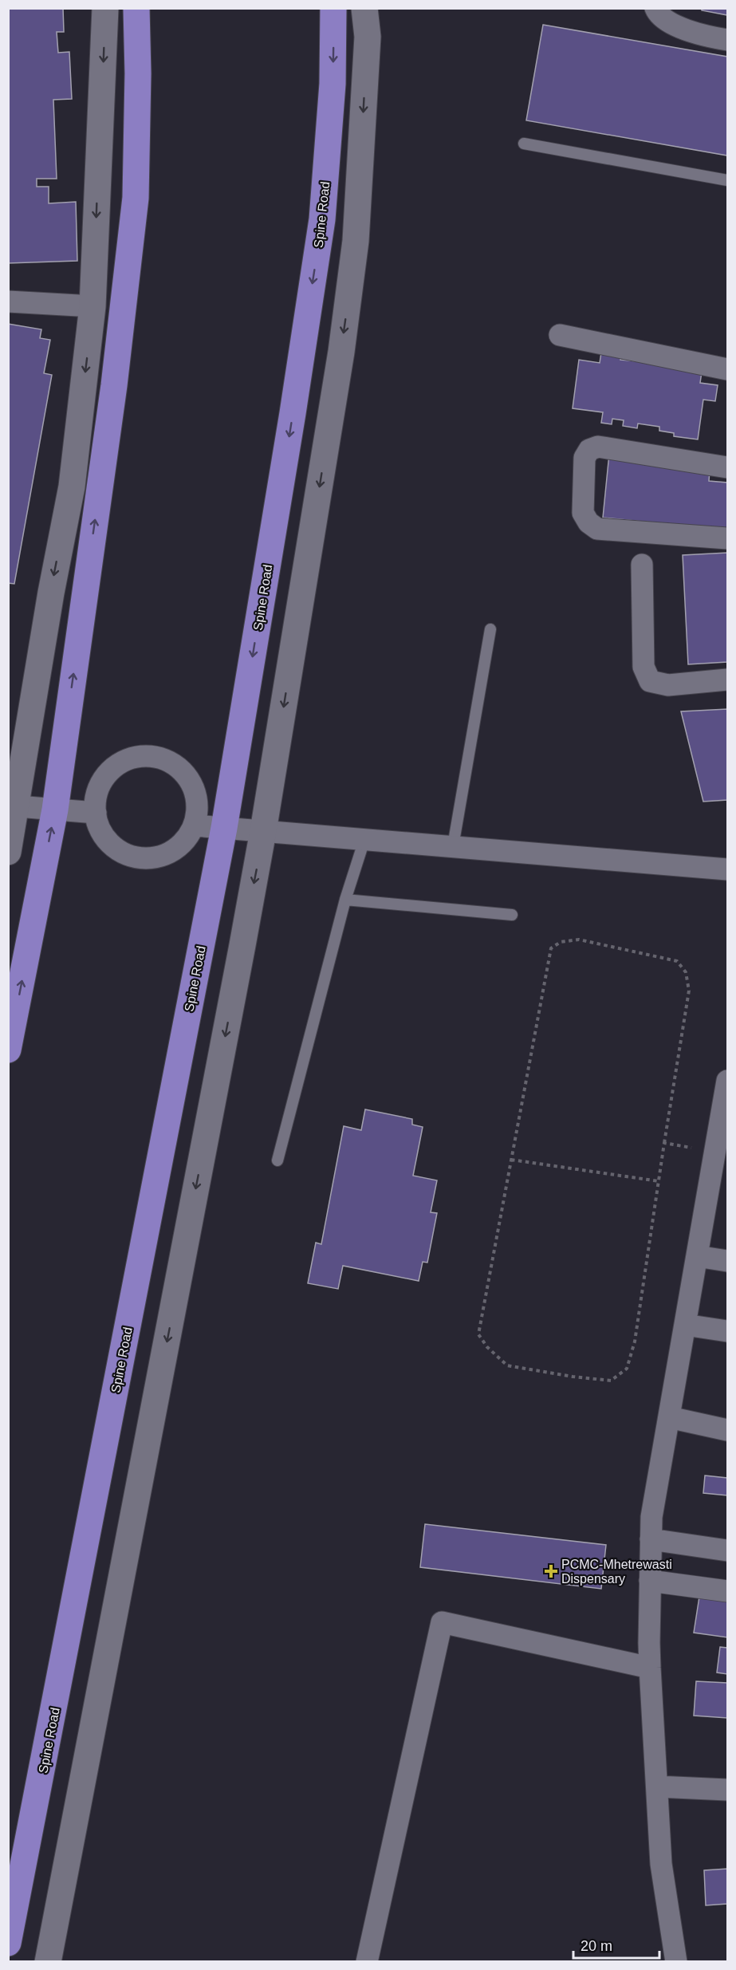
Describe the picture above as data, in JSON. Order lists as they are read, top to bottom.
{
  "streets": {
    "main road": ["Spine Road"]
  },
  "places": {
    "health": ["PCMC-Mhetrewasti Dispensary"]
  },
  "scale_bar": "20 m"
}
